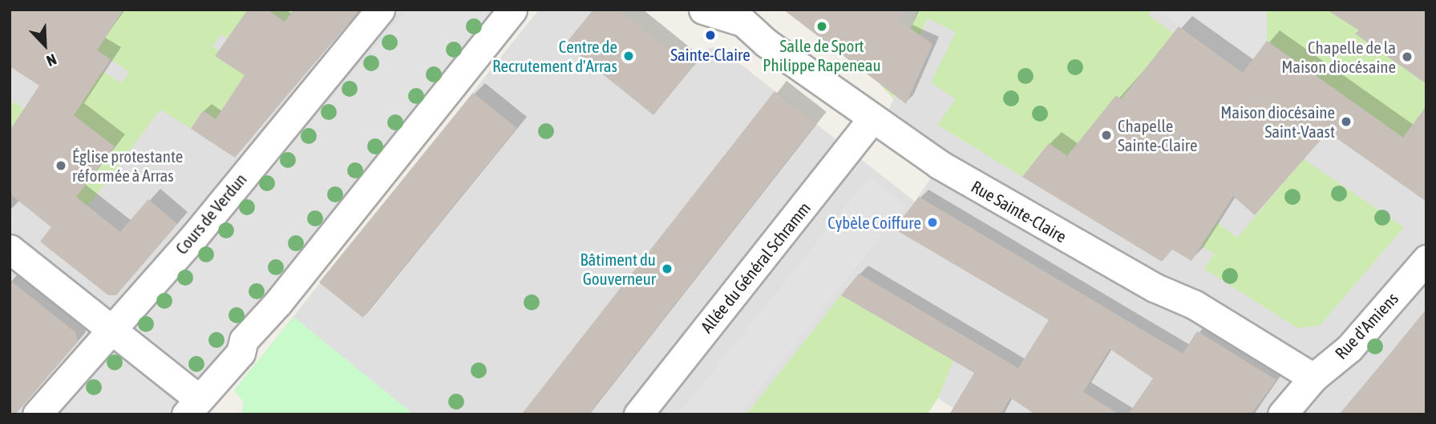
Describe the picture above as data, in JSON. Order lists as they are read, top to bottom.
{
  "streets": {
    "street": [
      "Rue Sainte-Claire",
      "Cours de Verdun",
      "Allée du Général Schramm",
      "Rue d'Amiens"
    ]
  },
  "crossings": [
    ["Rue Sainte-Claire", "Allée du Général Schramm"],
    ["Rue Sainte-Claire", "Rue d'Amiens"]
  ],
  "places": [
    "Salle de Sport Philippe Rapeneau",
    "Sainte-Claire",
    "Centre de Recrutement d'Arras",
    "Chapelle de la Maison diocésaine",
    "Maison diocésaine Saint-Vaast",
    "Chapelle Sainte-Claire",
    "Église protestante réformée à Arras",
    "Cybèle Coiffure",
    "Bâtiment du Gouverneur"
  ],
  "north": "bottom right"
}
